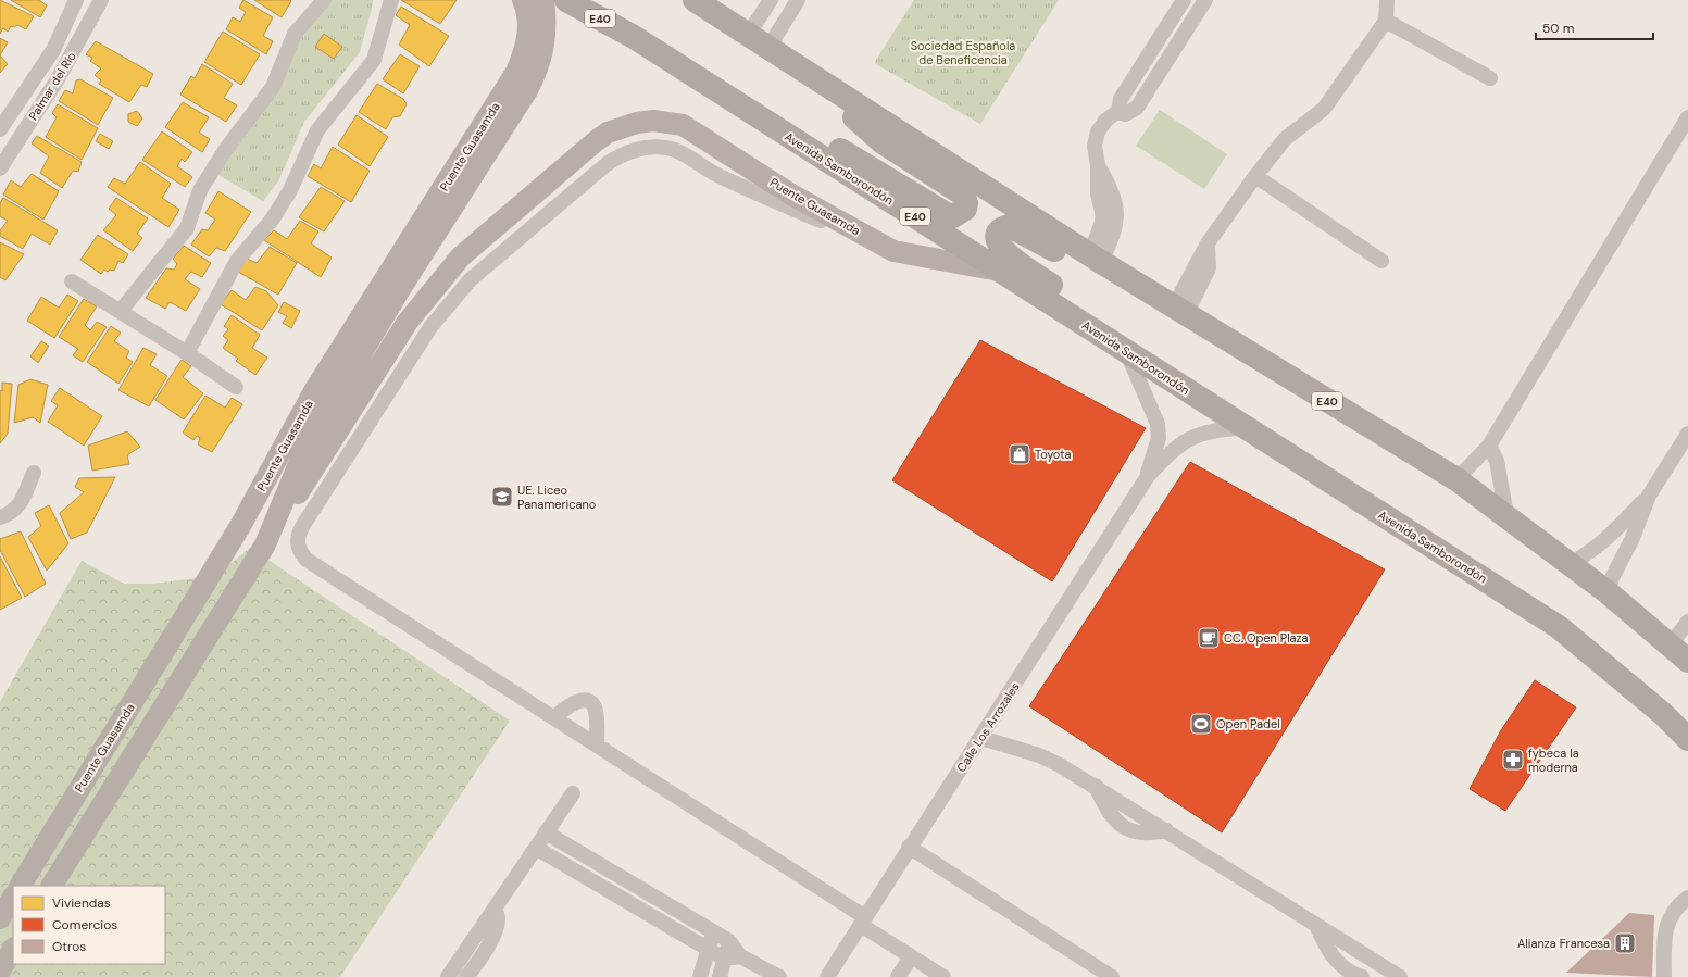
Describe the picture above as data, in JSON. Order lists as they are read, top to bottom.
{
  "streets": {
    "highway": ["E40", "Avenida Samborondón"],
    "main road": ["Puente Guasamda"],
    "street": ["Palmar del Río", "Calle Los Arrozales"]
  },
  "crossings": [
    ["Puente Guasamda", "Avenida Samborondón"],
    ["Avenida Samborondón", "Calle Los Arrozales"]
  ],
  "parks": ["Sociedad Española de Beneficencia"],
  "places": {
    "shop": ["Toyota"],
    "school or university": ["UE. Liceo Panamericano"],
    "cafe": ["CC. Open Plaza"],
    "sports": ["Open Padel"],
    "pharmacy": ["fybeca la moderna"],
    "building": ["Alianza Francesa"]
  },
  "legend": ["Viviendas", "Comercios", "Otros"],
  "scale_bar": "50 m"
}
